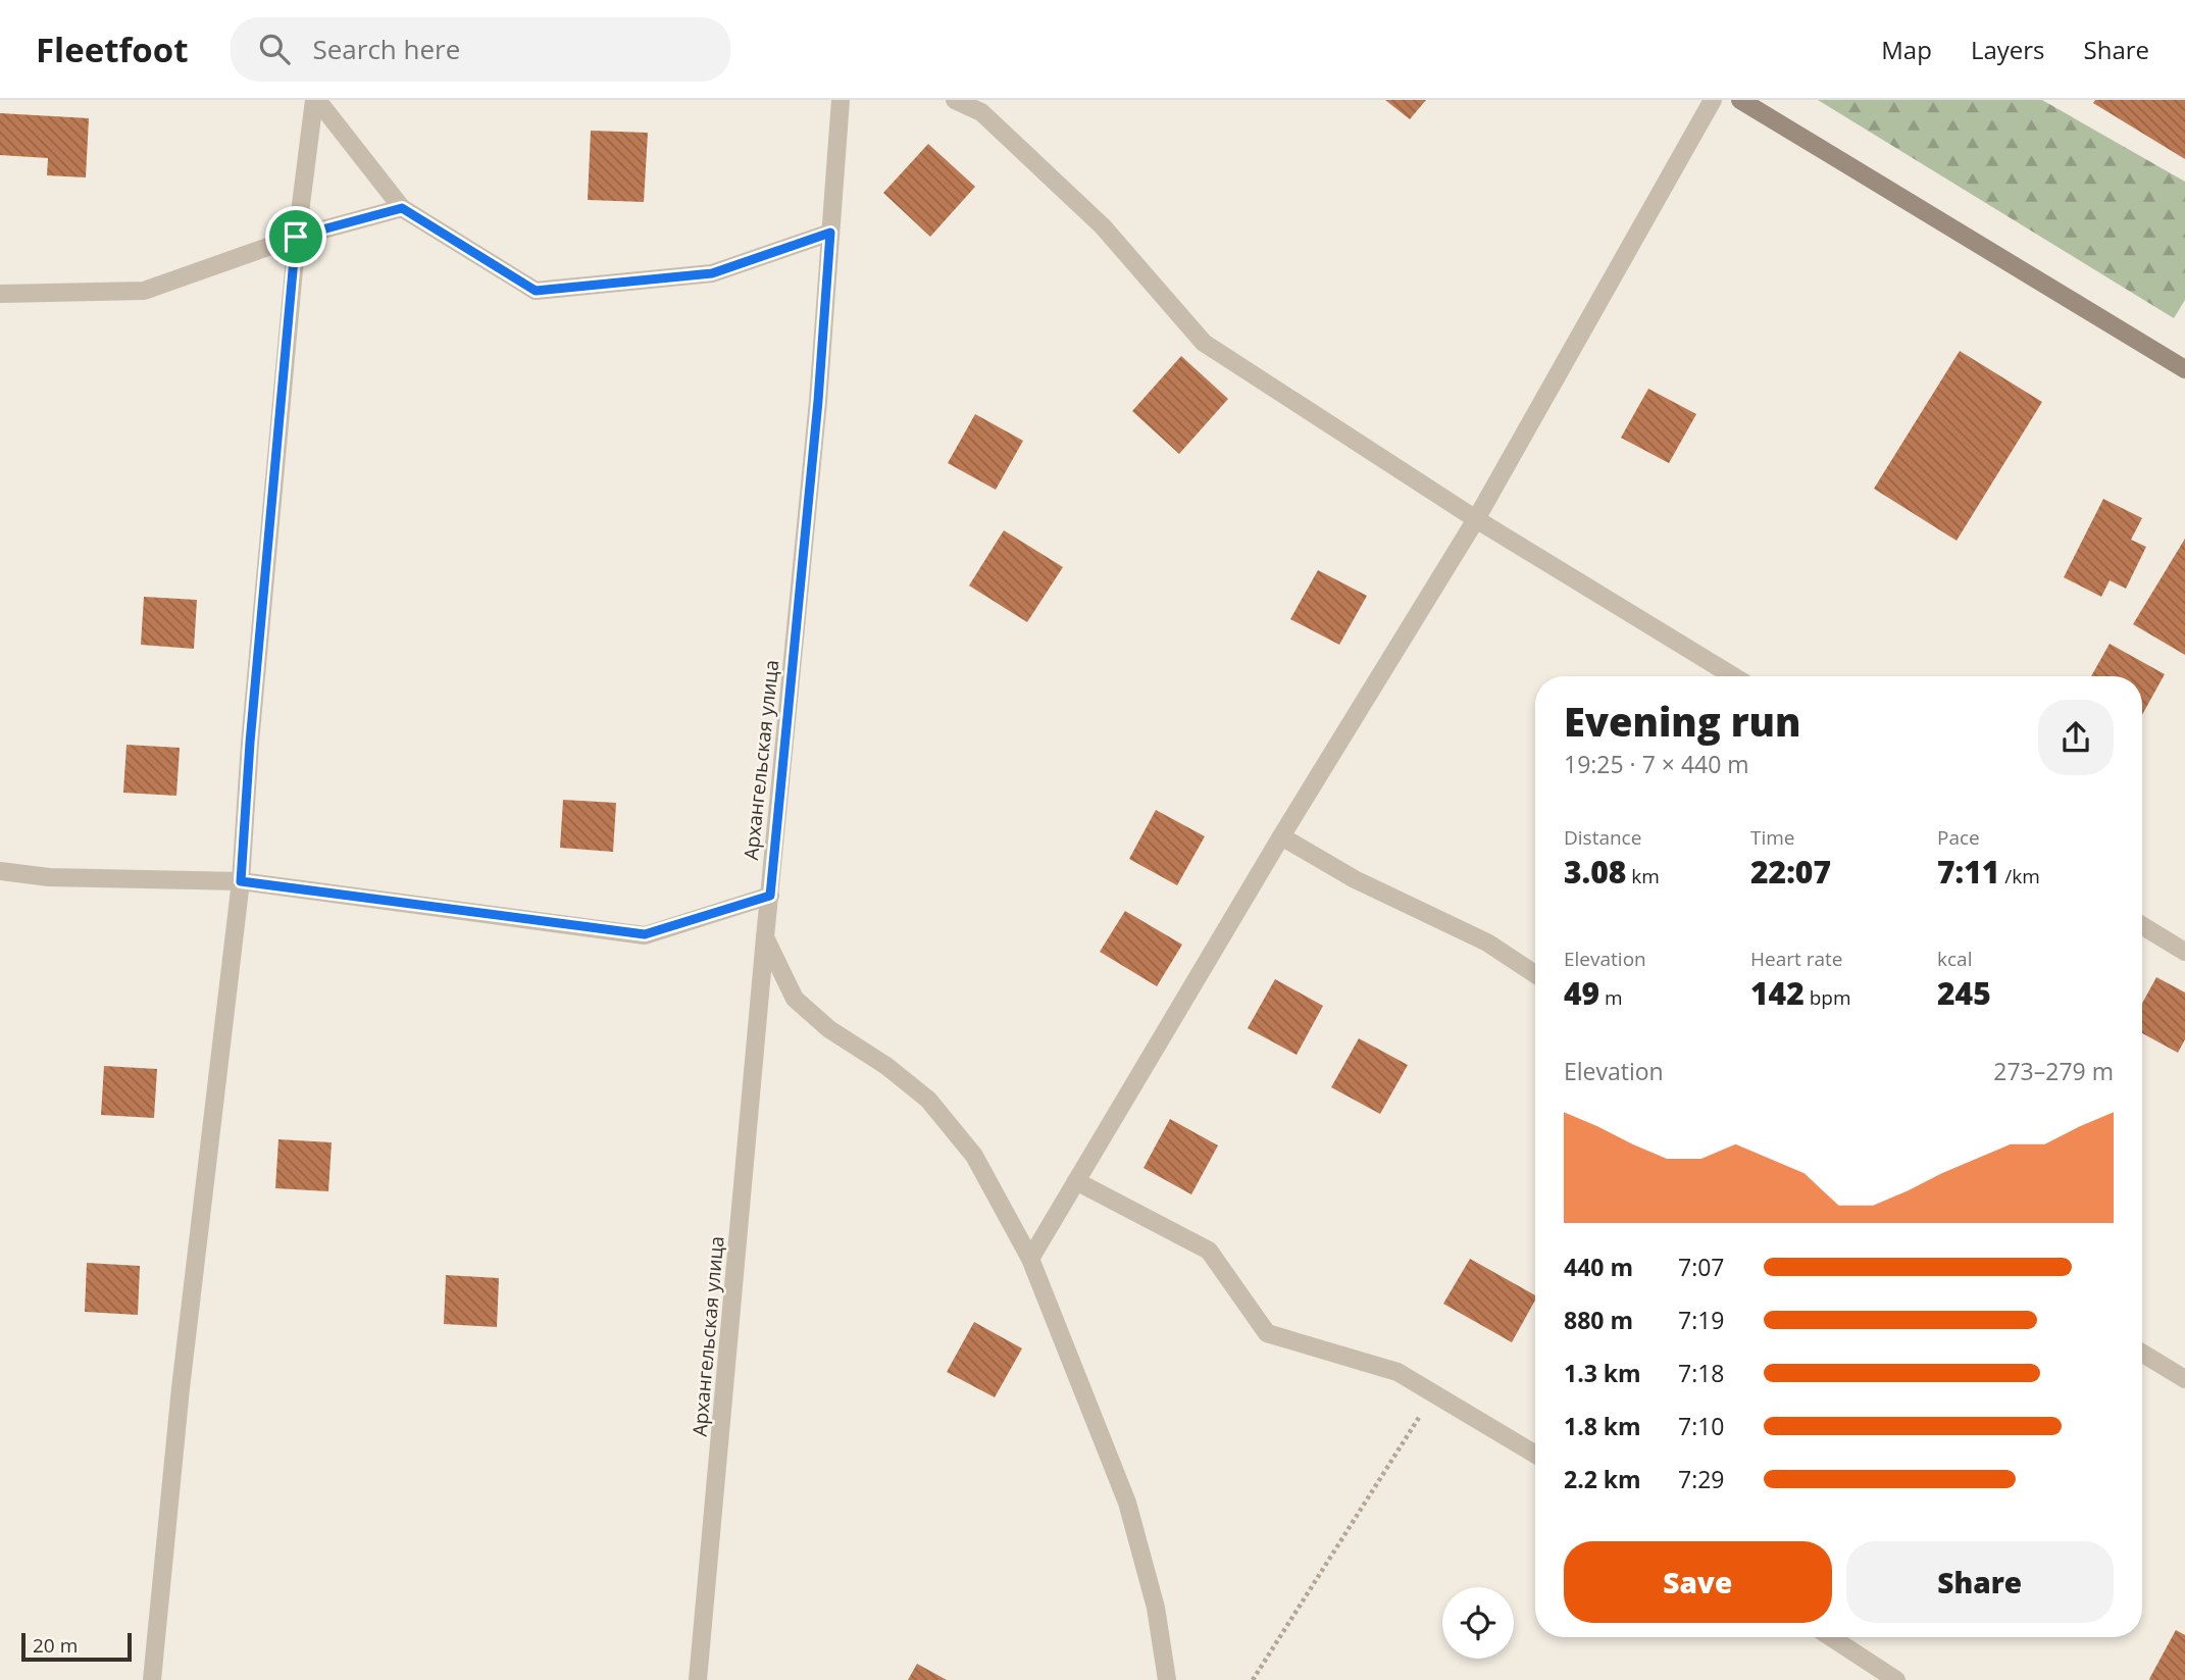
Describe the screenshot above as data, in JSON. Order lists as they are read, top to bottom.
{
  "streets": {
    "street": ["Архангельская улица"]
  },
  "scale_bar": "20 m",
  "page": {
    "header": "Fleetfoot",
    "search": "Search here",
    "nav": ["Map", "Layers", "Share"],
    "heading": ["Evening run", "19:25 · 7 × 440 m"],
    "stats": [
      ["Distance", "3.08 km"],
      ["Time", "22:07"],
      ["Pace", "7:11 /km"],
      ["Elevation", "49 m"],
      ["Heart rate", "142 bpm"],
      ["kcal", "245"]
    ],
    "chart": ["Elevation", "273–279 m"],
    "list": [
      {
        "name": "440 m",
        "note": "7:07"
      },
      {
        "name": "880 m",
        "note": "7:19"
      },
      {
        "name": "1.3 km",
        "note": "7:18"
      },
      {
        "name": "1.8 km",
        "note": "7:10"
      },
      {
        "name": "2.2 km",
        "note": "7:29"
      }
    ],
    "buttons": ["Save", "Share"],
    "scale": "20 m"
  }
}
